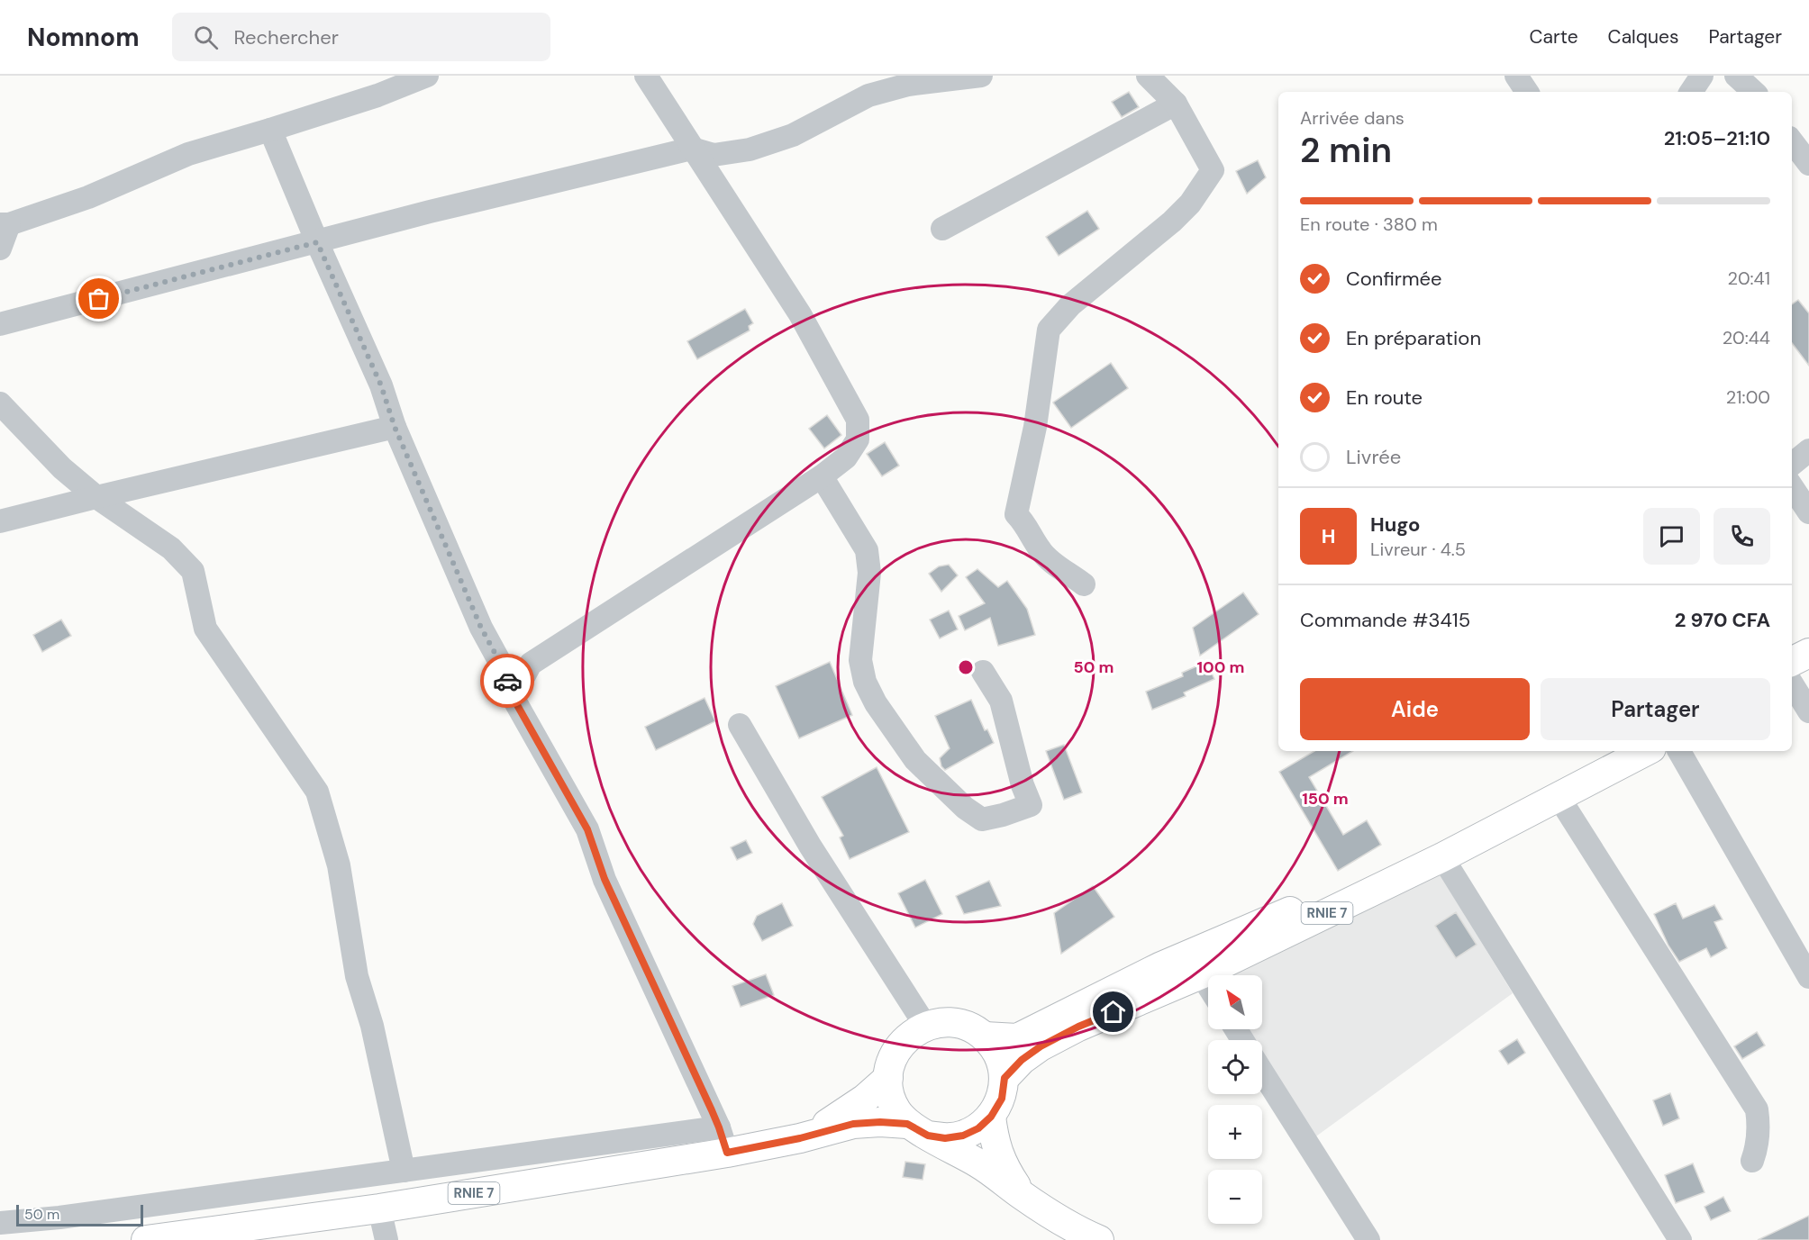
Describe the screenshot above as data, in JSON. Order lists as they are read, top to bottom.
{
  "streets": {
    "main road": ["RNIE 7"]
  },
  "scale_bar": "50 m",
  "north": "top left",
  "page": {
    "header": "Nomnom",
    "search": "Rechercher",
    "nav": ["Carte", "Calques", "Partager"],
    "heading": ["2 min", "Arrivée dans", "21:05–21:10"],
    "panel": [
      "Hugo",
      "Livreur · 4.5",
      "Commande #3415",
      "2 970 CFA"
    ],
    "bar": "En route · 380 m",
    "list": [
      ["Confirmée", "20:41"],
      ["En préparation", "20:44"],
      ["En route", "21:00"],
      "Livrée"
    ],
    "round": "H",
    "buttons": ["Aide", "Partager"],
    "map_buttons": ["+", "−"],
    "scale": "50 m"
  },
  "rings": ["50 m", "100 m", "150 m"]
}
